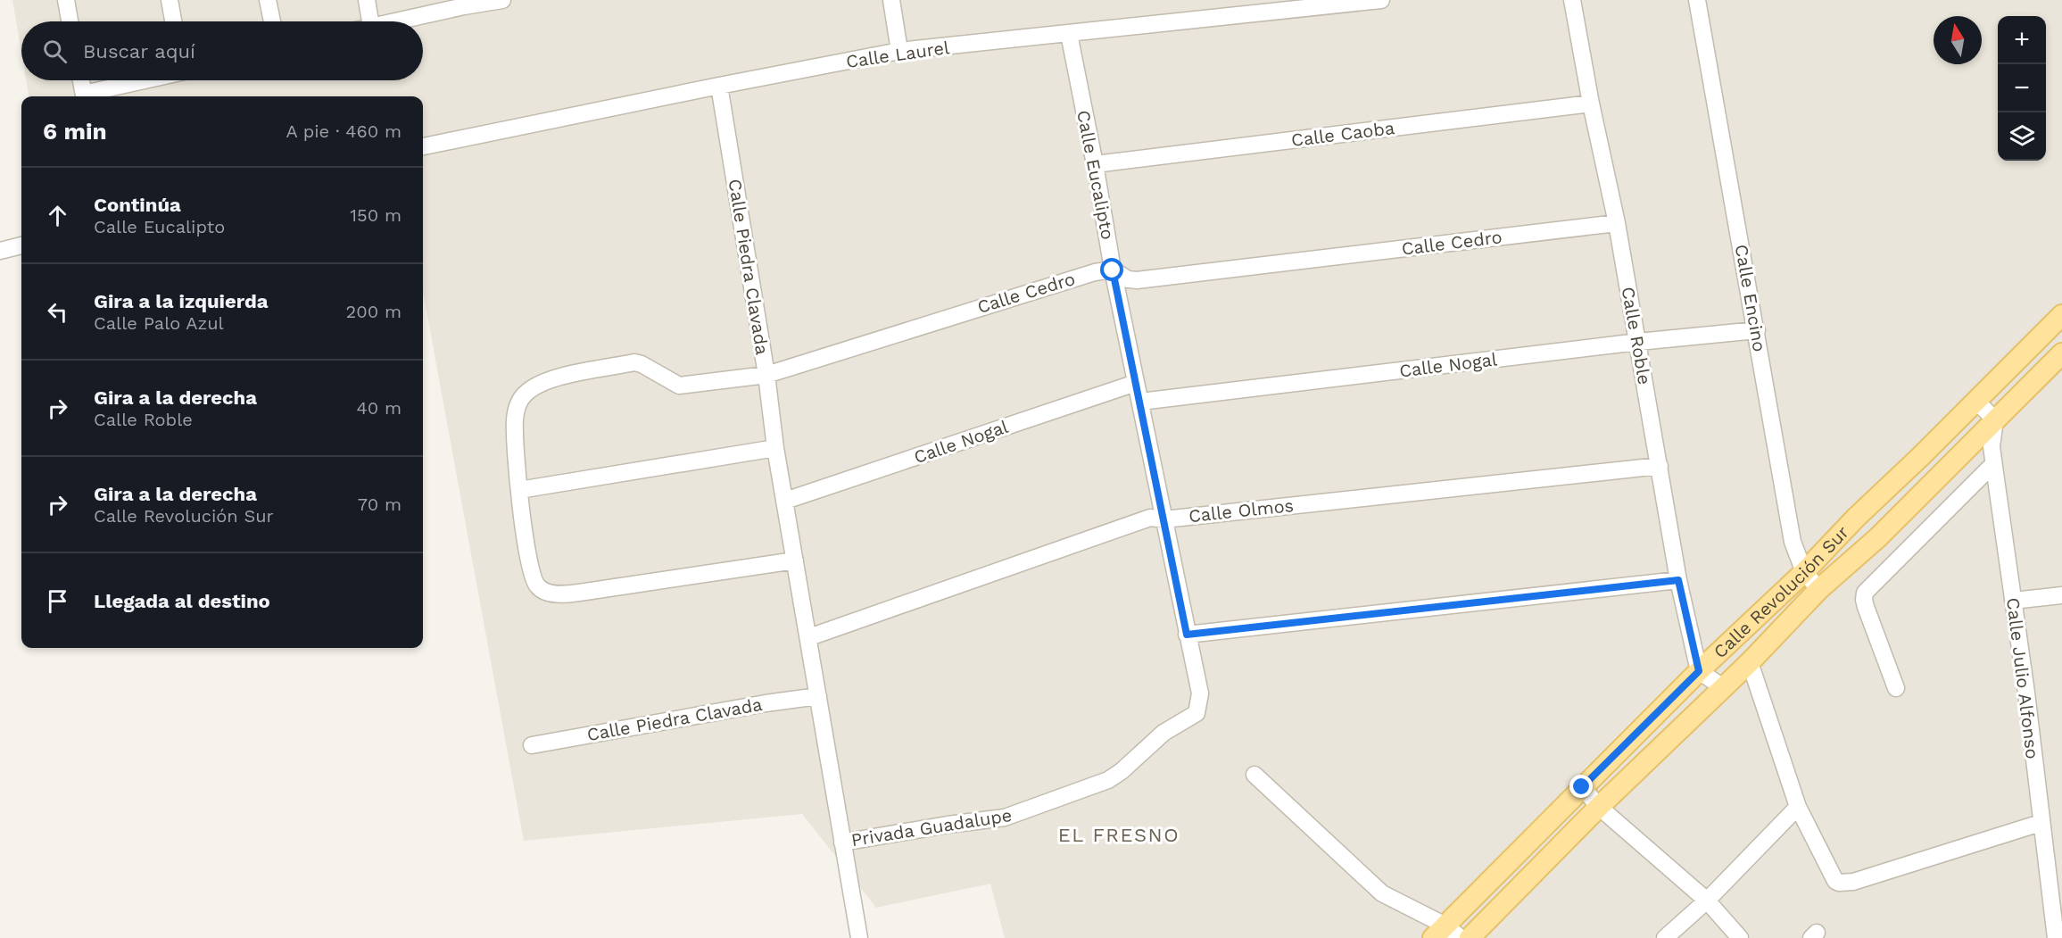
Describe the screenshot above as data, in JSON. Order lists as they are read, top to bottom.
{
  "streets": {
    "main road": ["Calle Revolución Sur"],
    "street": [
      "Calle Laurel",
      "Calle Caoba",
      "Calle Eucalipto",
      "Calle Cedro",
      "Calle Piedra Clavada",
      "Calle Encino",
      "Calle Roble",
      "Calle Nogal",
      "Calle Olmos",
      "Calle Julio Alfonso",
      "Privada Guadalupe"
    ]
  },
  "crossings": [
    ["Calle Laurel", "Calle Eucalipto"],
    ["Calle Laurel", "Calle Piedra Clavada"],
    ["Calle Caoba", "Calle Eucalipto"],
    ["Calle Caoba", "Calle Roble"],
    ["Calle Eucalipto", "Calle Cedro"],
    ["Calle Eucalipto", "Calle Nogal"],
    ["Calle Eucalipto", "Calle Olmos"],
    ["Calle Eucalipto", "Privada Guadalupe"],
    ["Calle Cedro", "Calle Piedra Clavada"],
    ["Calle Cedro", "Calle Roble"],
    ["Calle Piedra Clavada", "Calle Nogal"],
    ["Calle Piedra Clavada", "Calle Olmos"],
    ["Calle Piedra Clavada", "Privada Guadalupe"],
    ["Calle Encino", "Calle Nogal"],
    ["Calle Encino", "Calle Revolución Sur"],
    ["Calle Roble", "Calle Nogal"],
    ["Calle Roble", "Calle Olmos"],
    ["Calle Roble", "Calle Revolución Sur"],
    ["Calle Revolución Sur", "Calle Julio Alfonso"]
  ],
  "districts": ["EL FRESNO"],
  "north": "top",
  "page": {
    "map_buttons": ["+", "−"],
    "search": "Buscar aquí",
    "heading": ["6 min", "A pie · 460 m"],
    "list": [
      ["Continúa", "Calle Eucalipto", "150 m"],
      ["Gira a la izquierda", "Calle Palo Azul", "200 m"],
      ["Gira a la derecha", "Calle Roble", "40 m"],
      ["Gira a la derecha", "Calle Revolución Sur", "70 m"],
      "Llegada al destino"
    ]
  }
}
